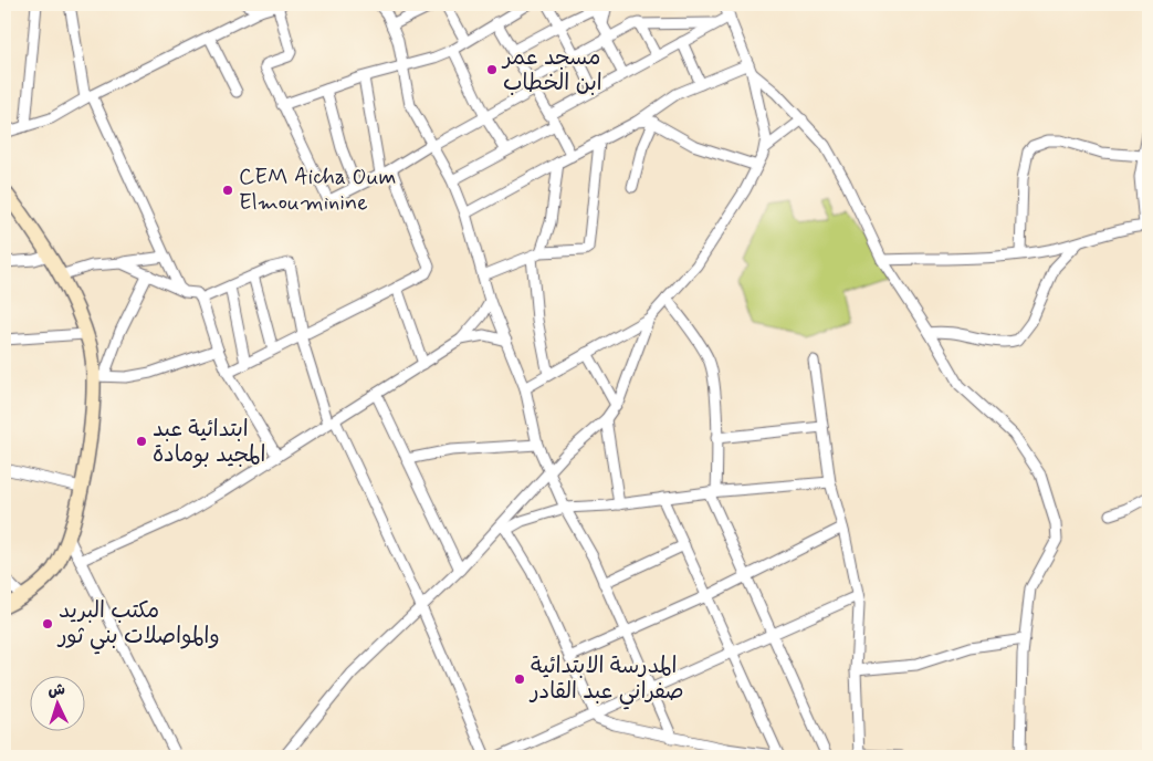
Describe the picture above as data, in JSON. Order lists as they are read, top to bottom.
{
  "places": [
    "مسجد عمر ابن الخطاب",
    "CEM Aicha Oum Elmouminine",
    "ابتدائية عبد المجيد بومادة",
    "مكتب البريد والمواصلات بني ثور",
    "المدرسة الابتدائية صفراني عبد القادر"
  ],
  "north": "top"
}
